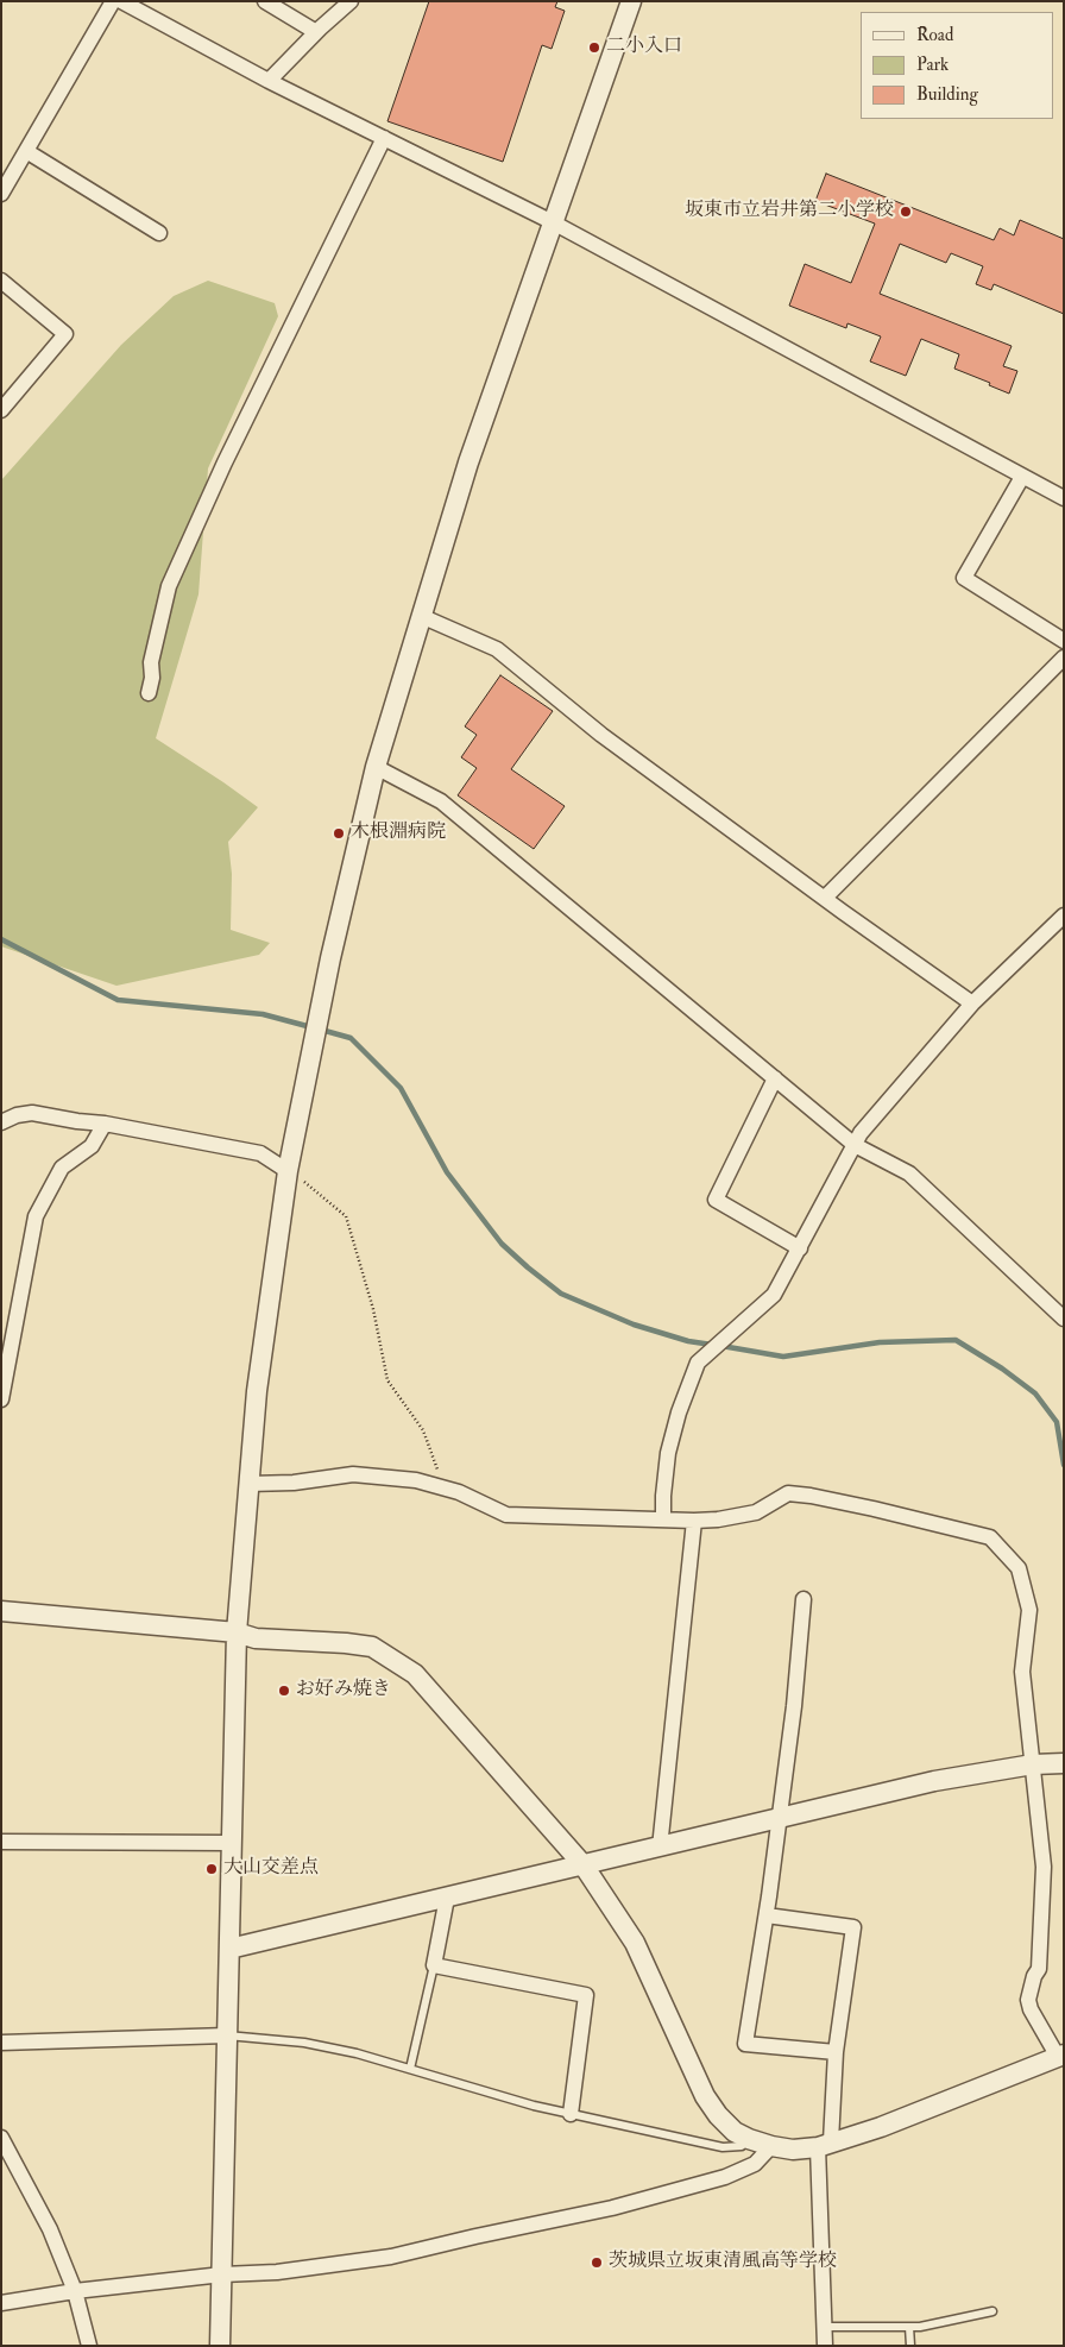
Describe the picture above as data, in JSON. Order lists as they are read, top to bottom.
{
  "places": [
    "二小入口",
    "坂東市立岩井第二小学校",
    "木根淵病院",
    "お好み焼き",
    "大山交差点",
    "茨城県立坂東清風高等学校"
  ],
  "legend": ["Road", "Park", "Building"]
}
